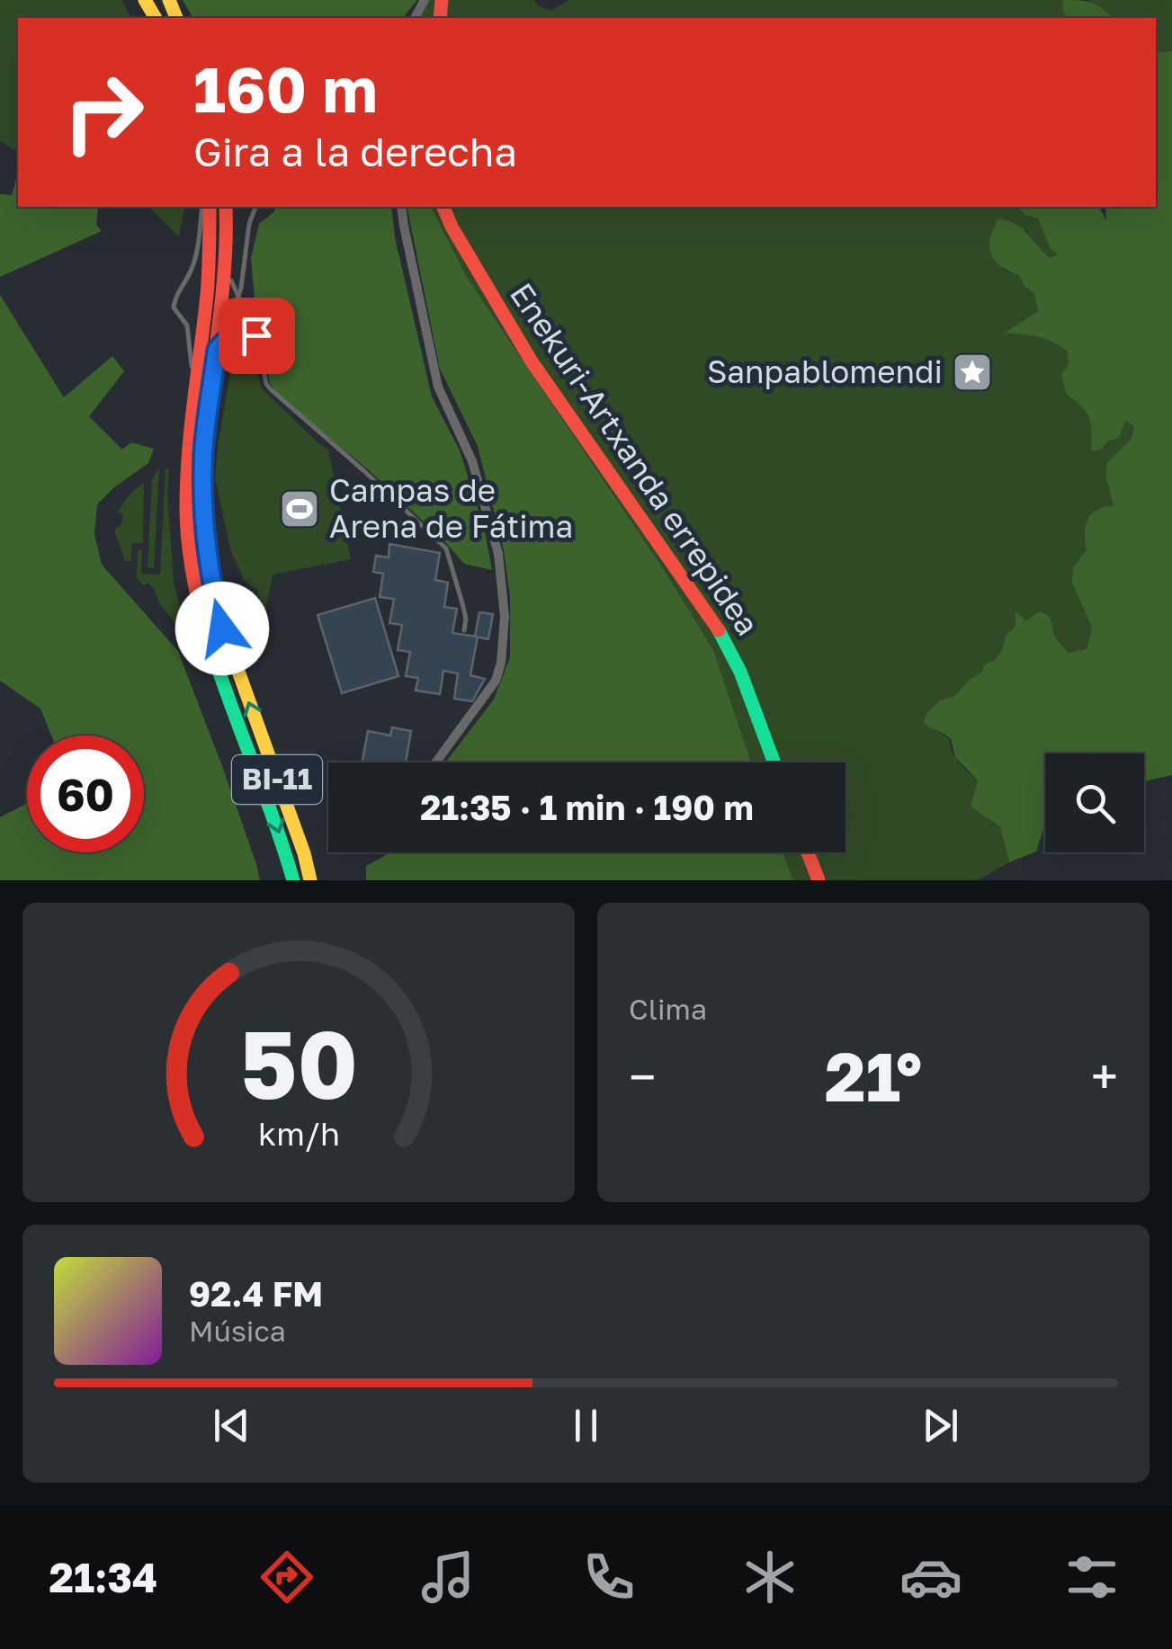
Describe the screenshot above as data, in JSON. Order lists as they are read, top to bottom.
{
  "streets": {
    "main road": ["Enekuri-Artxanda errepidea", "BI-11"]
  },
  "places": {
    "place": ["Sanpablomendi"],
    "sports": ["Campas de Arena de Fátima"]
  },
  "page": {
    "turn": ["160 m", "Gira a la derecha"],
    "limit": "60",
    "trip": "21:35 · 1 min · 190 m",
    "tile": "Clima",
    "heat": ["−", "21°", "+"],
    "song": ["92.4 FM", "Música"],
    "tabs": "21:34",
    "gauge": ["50", "km/h"]
  }
}
